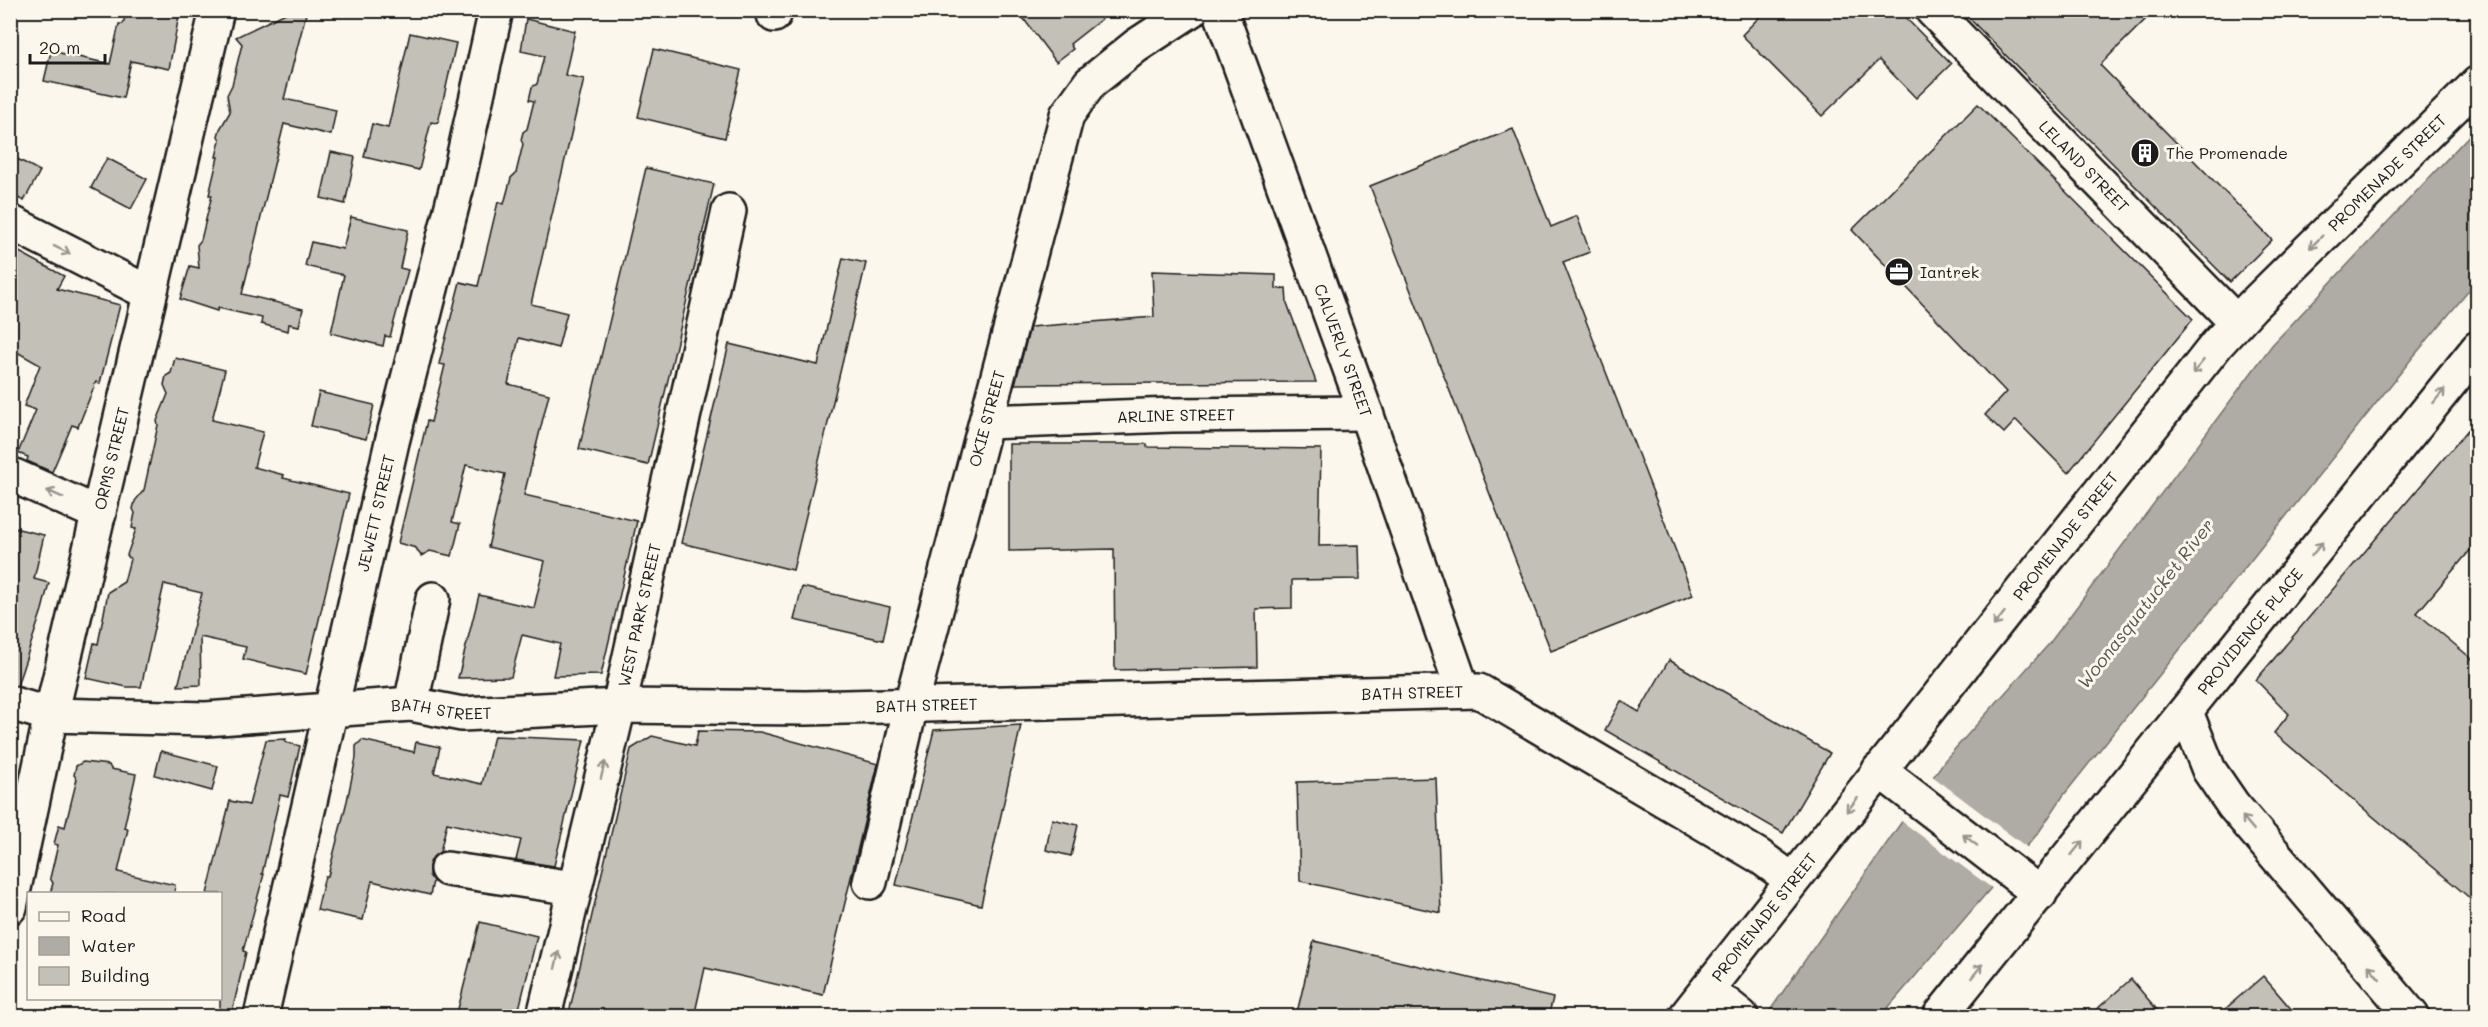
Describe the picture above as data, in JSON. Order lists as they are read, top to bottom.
{
  "streets": {
    "main road": [
      "LELAND STREET",
      "PROMENADE STREET",
      "CALVERLY STREET",
      "ARLINE STREET",
      "OKIE STREET",
      "ORMS STREET",
      "JEWETT STREET",
      "WEST PARK STREET",
      "PROVIDENCE PLACE",
      "BATH STREET"
    ]
  },
  "crossings": [
    ["LELAND STREET", "PROMENADE STREET"],
    ["PROMENADE STREET", "BATH STREET"],
    ["CALVERLY STREET", "ARLINE STREET"],
    ["CALVERLY STREET", "BATH STREET"],
    ["ARLINE STREET", "OKIE STREET"],
    ["OKIE STREET", "BATH STREET"],
    ["ORMS STREET", "BATH STREET"],
    ["JEWETT STREET", "BATH STREET"],
    ["WEST PARK STREET", "BATH STREET"]
  ],
  "one_way": ["PROMENADE STREET", "WEST PARK STREET", "PROVIDENCE PLACE"],
  "water": ["Woonasquatucket River"],
  "places": {
    "building": ["The Promenade"],
    "office": ["Iantrek"]
  },
  "legend": ["Road", "Water", "Building"],
  "scale_bar": "20 m"
}
